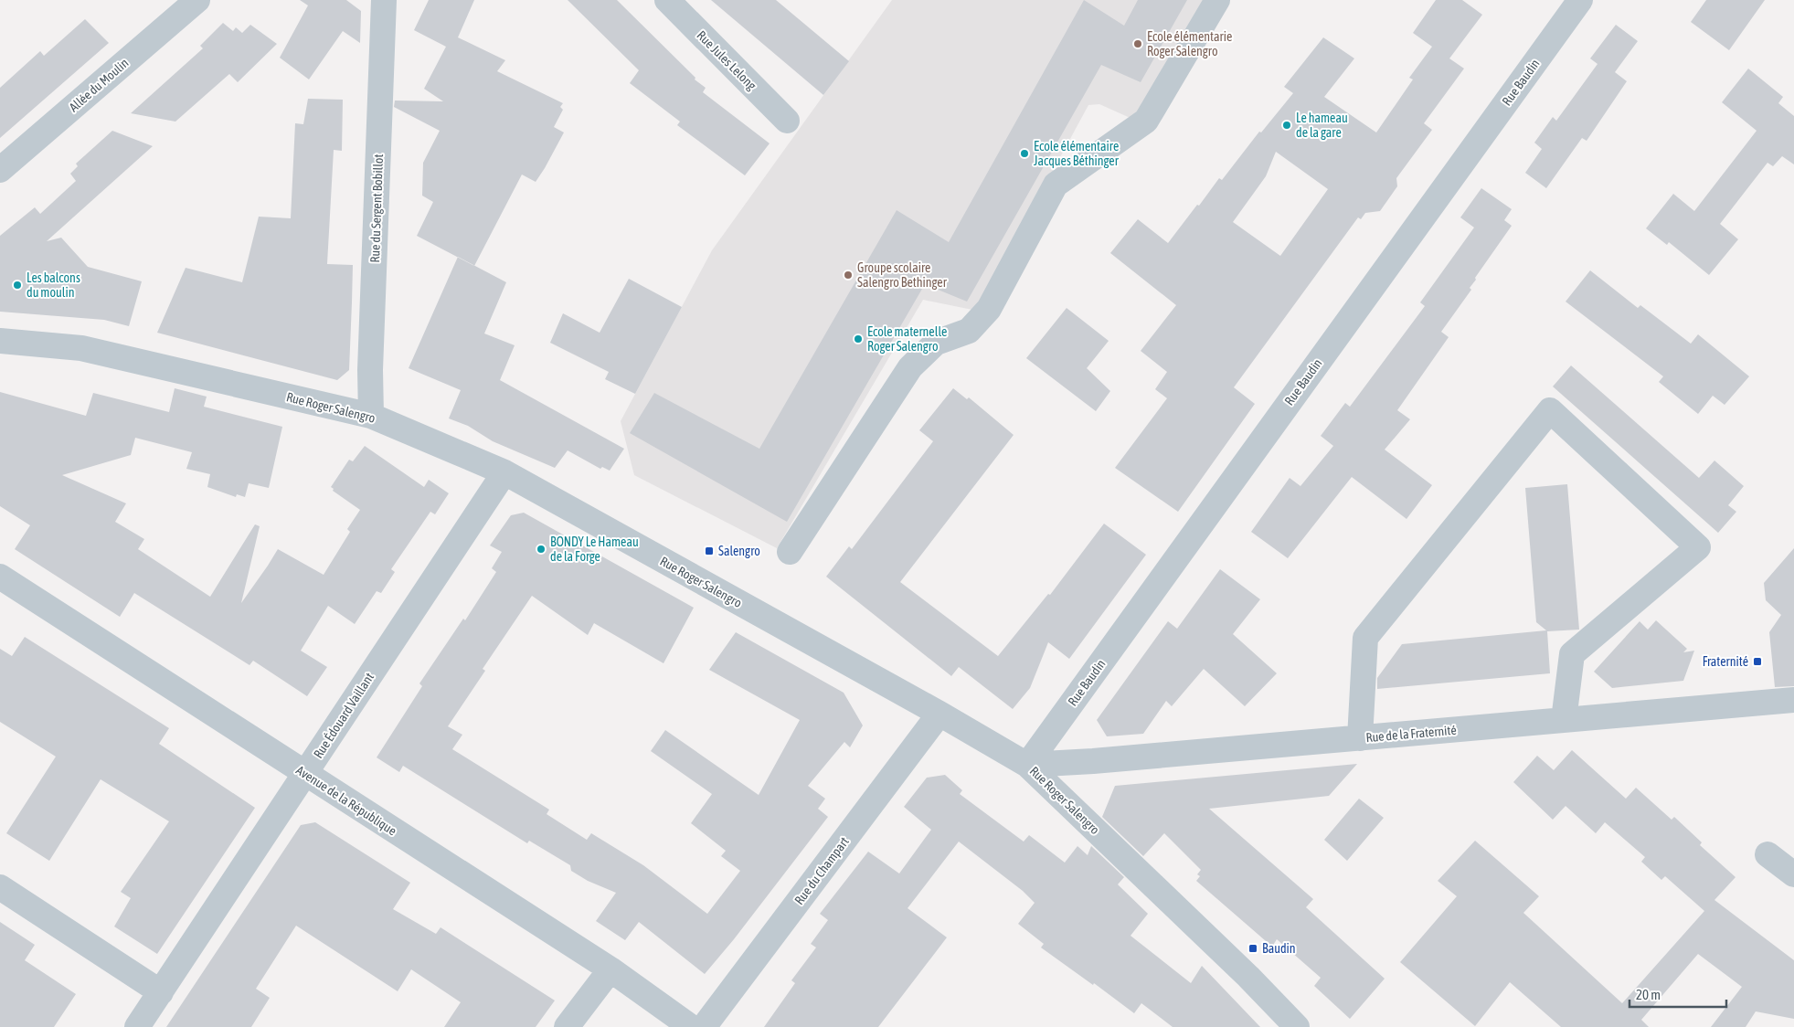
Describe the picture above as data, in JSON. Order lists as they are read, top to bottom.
{
  "streets": {
    "street": [
      "Rue Jules Lelong",
      "Rue Baudin",
      "Allée du Moulin",
      "Rue du Sergent Bobillot",
      "Rue Roger Salengro",
      "Rue Édouard Vaillant",
      "Rue de la Fraternité",
      "Avenue de la République",
      "Rue du Champart"
    ]
  },
  "crossings": [
    ["Rue Baudin", "Rue Roger Salengro"],
    ["Rue Baudin", "Rue de la Fraternité"],
    ["Rue du Sergent Bobillot", "Rue Roger Salengro"],
    ["Rue Roger Salengro", "Rue Édouard Vaillant"],
    ["Rue Roger Salengro", "Rue de la Fraternité"],
    ["Rue Roger Salengro", "Rue du Champart"],
    ["Rue Édouard Vaillant", "Avenue de la République"]
  ],
  "places": {
    "other": [
      "Ecole élémentarie Roger Salengro",
      "Le hameau de la gare",
      "Ecole élémentaire Jacques Béthinger",
      "Groupe scolaire Salengro Bethinger",
      "Les balcons du moulin",
      "Ecole maternelle Roger Salengro",
      "BONDY Le Hameau de la Forge"
    ],
    "transit": ["Salengro", "Fraternité", "Baudin"]
  },
  "scale_bar": "20 m"
}
